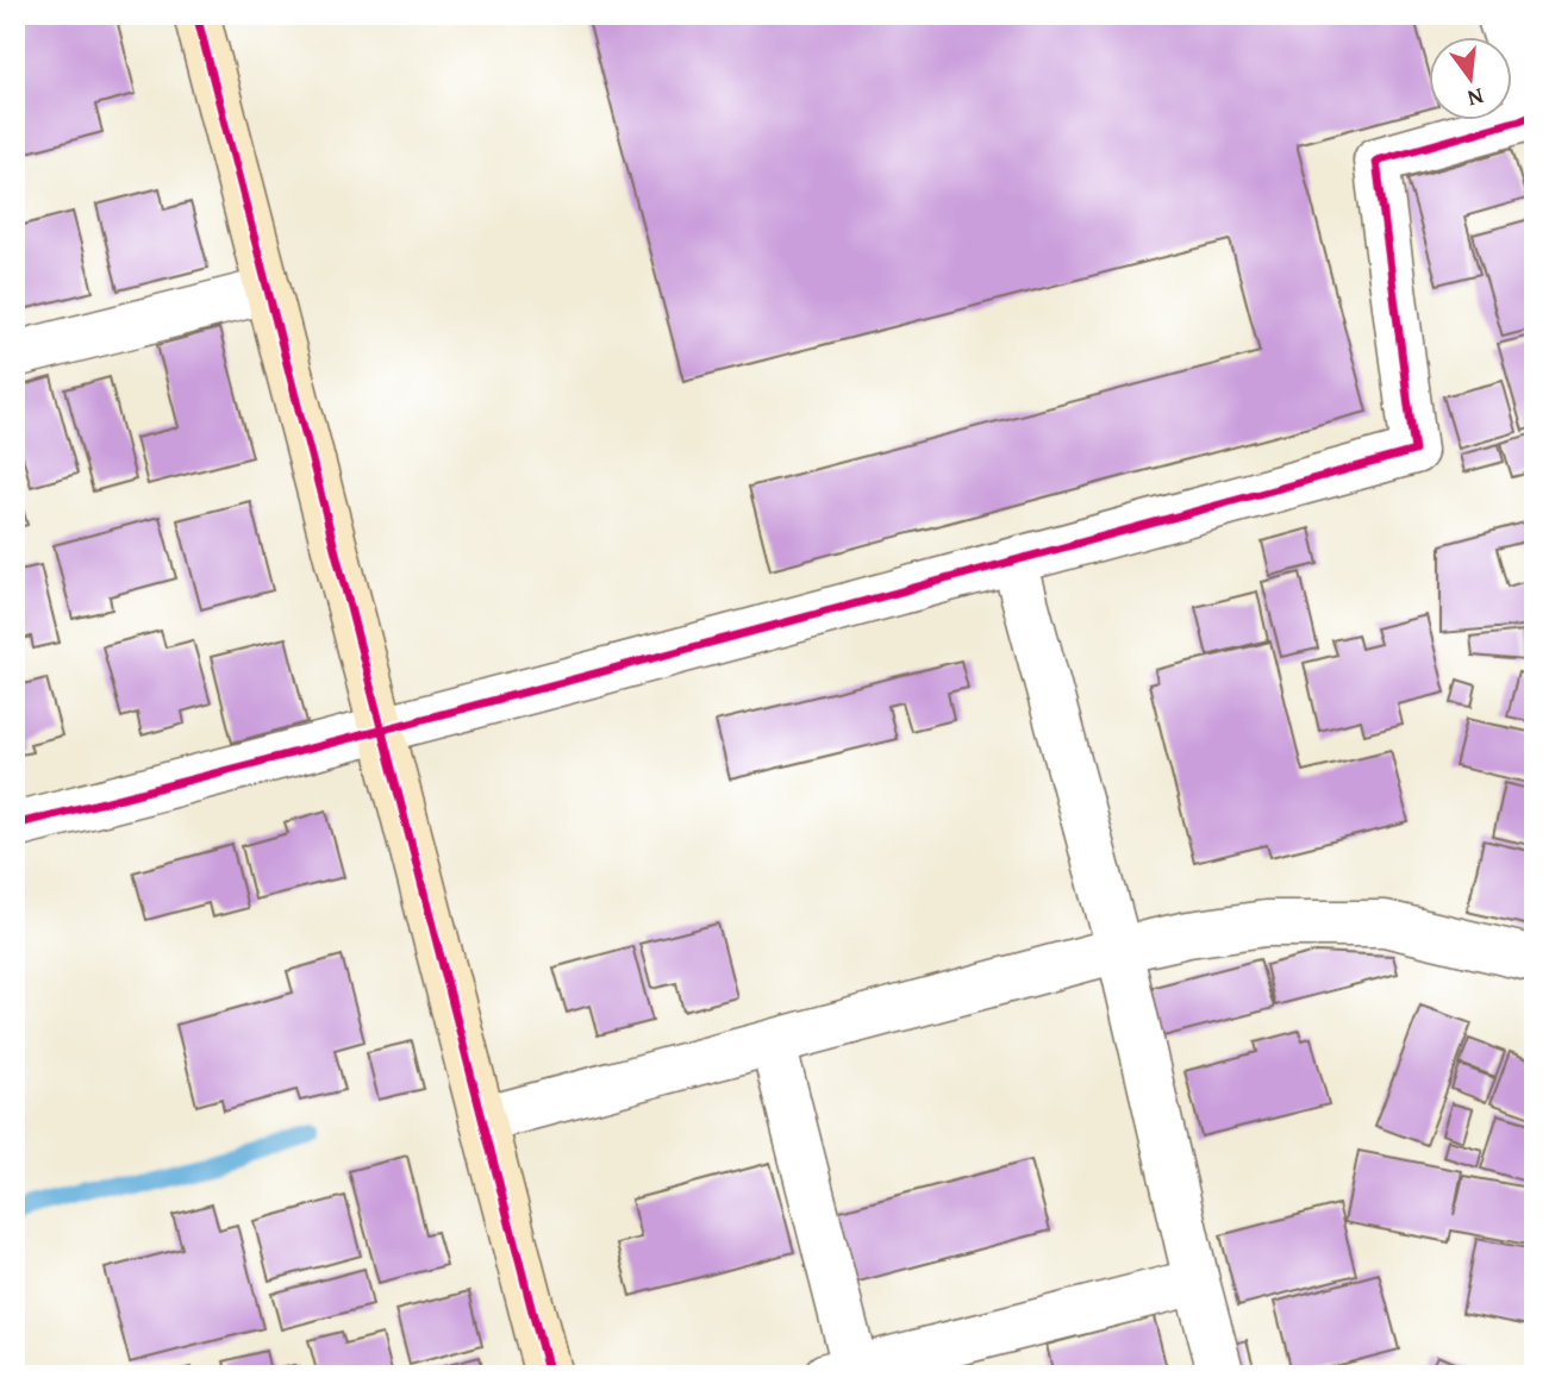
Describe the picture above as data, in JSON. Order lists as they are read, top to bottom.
{
  "north": "bottom"
}
